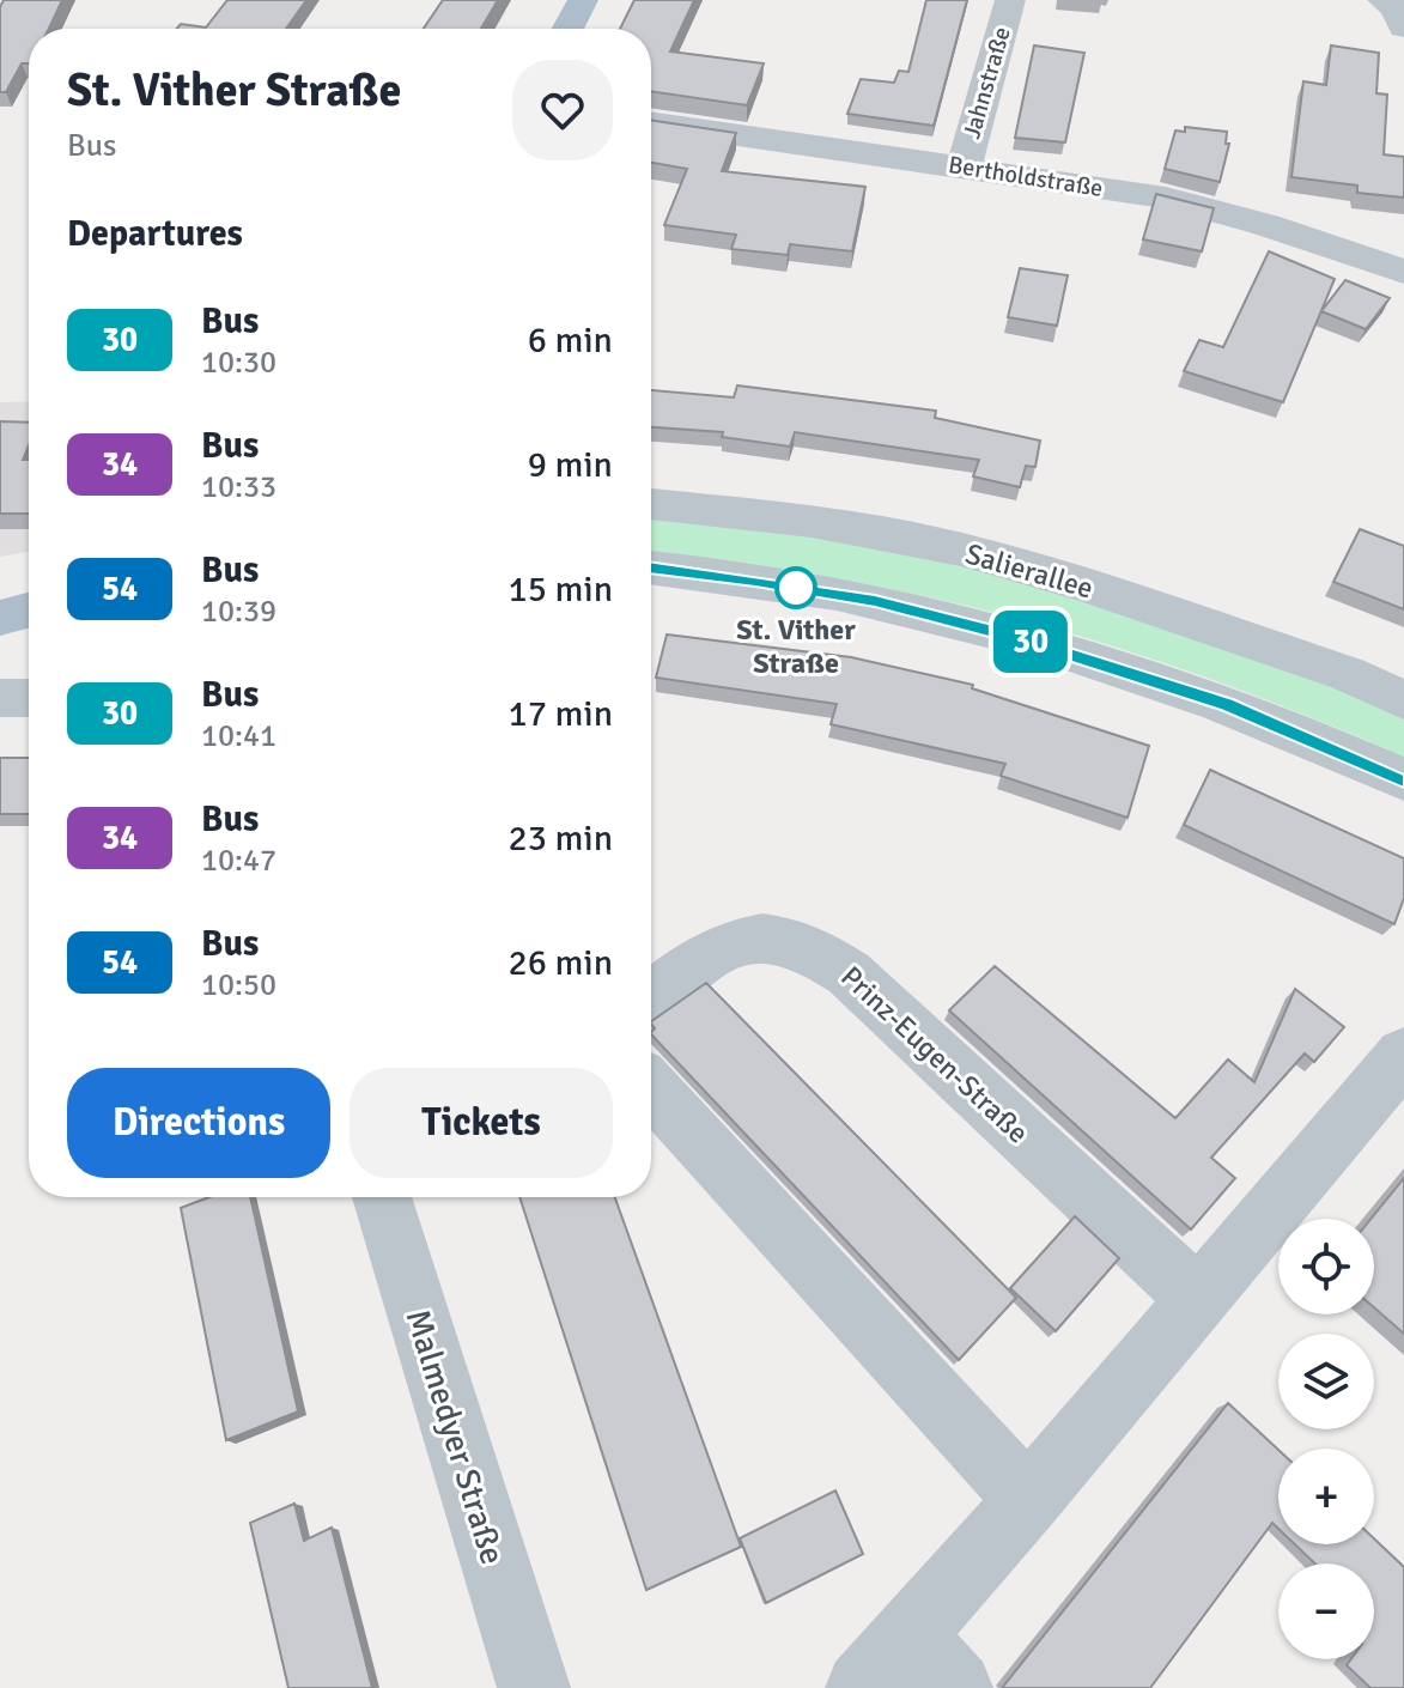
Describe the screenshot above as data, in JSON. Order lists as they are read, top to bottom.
{
  "streets": {
    "street": [
      "Jahnstraße",
      "Bertholdstraße",
      "Salierallee",
      "Prinz-Eugen-Straße",
      "Malmedyer Straße"
    ]
  },
  "crossings": [
    ["Jahnstraße", "Bertholdstraße"]
  ],
  "places": ["St. Vither Straße"],
  "lines": ["bus line 30"],
  "page": {
    "on_map": "30",
    "heading": [
      ["St. Vither Straße", "Bus"],
      "Departures"
    ],
    "list": [
      {
        "mark": "30",
        "name": "Bus",
        "note": "10:30",
        "value": "6 min"
      },
      {
        "mark": "34",
        "name": "Bus",
        "note": "10:33",
        "value": "9 min"
      },
      {
        "mark": "54",
        "name": "Bus",
        "note": "10:39",
        "value": "15 min"
      },
      {
        "mark": "30",
        "name": "Bus",
        "note": "10:41",
        "value": "17 min"
      },
      {
        "mark": "34",
        "name": "Bus",
        "note": "10:47",
        "value": "23 min"
      },
      {
        "mark": "54",
        "name": "Bus",
        "note": "10:50",
        "value": "26 min"
      }
    ],
    "buttons": ["Directions", "Tickets"],
    "map_buttons": ["+", "−"]
  }
}
